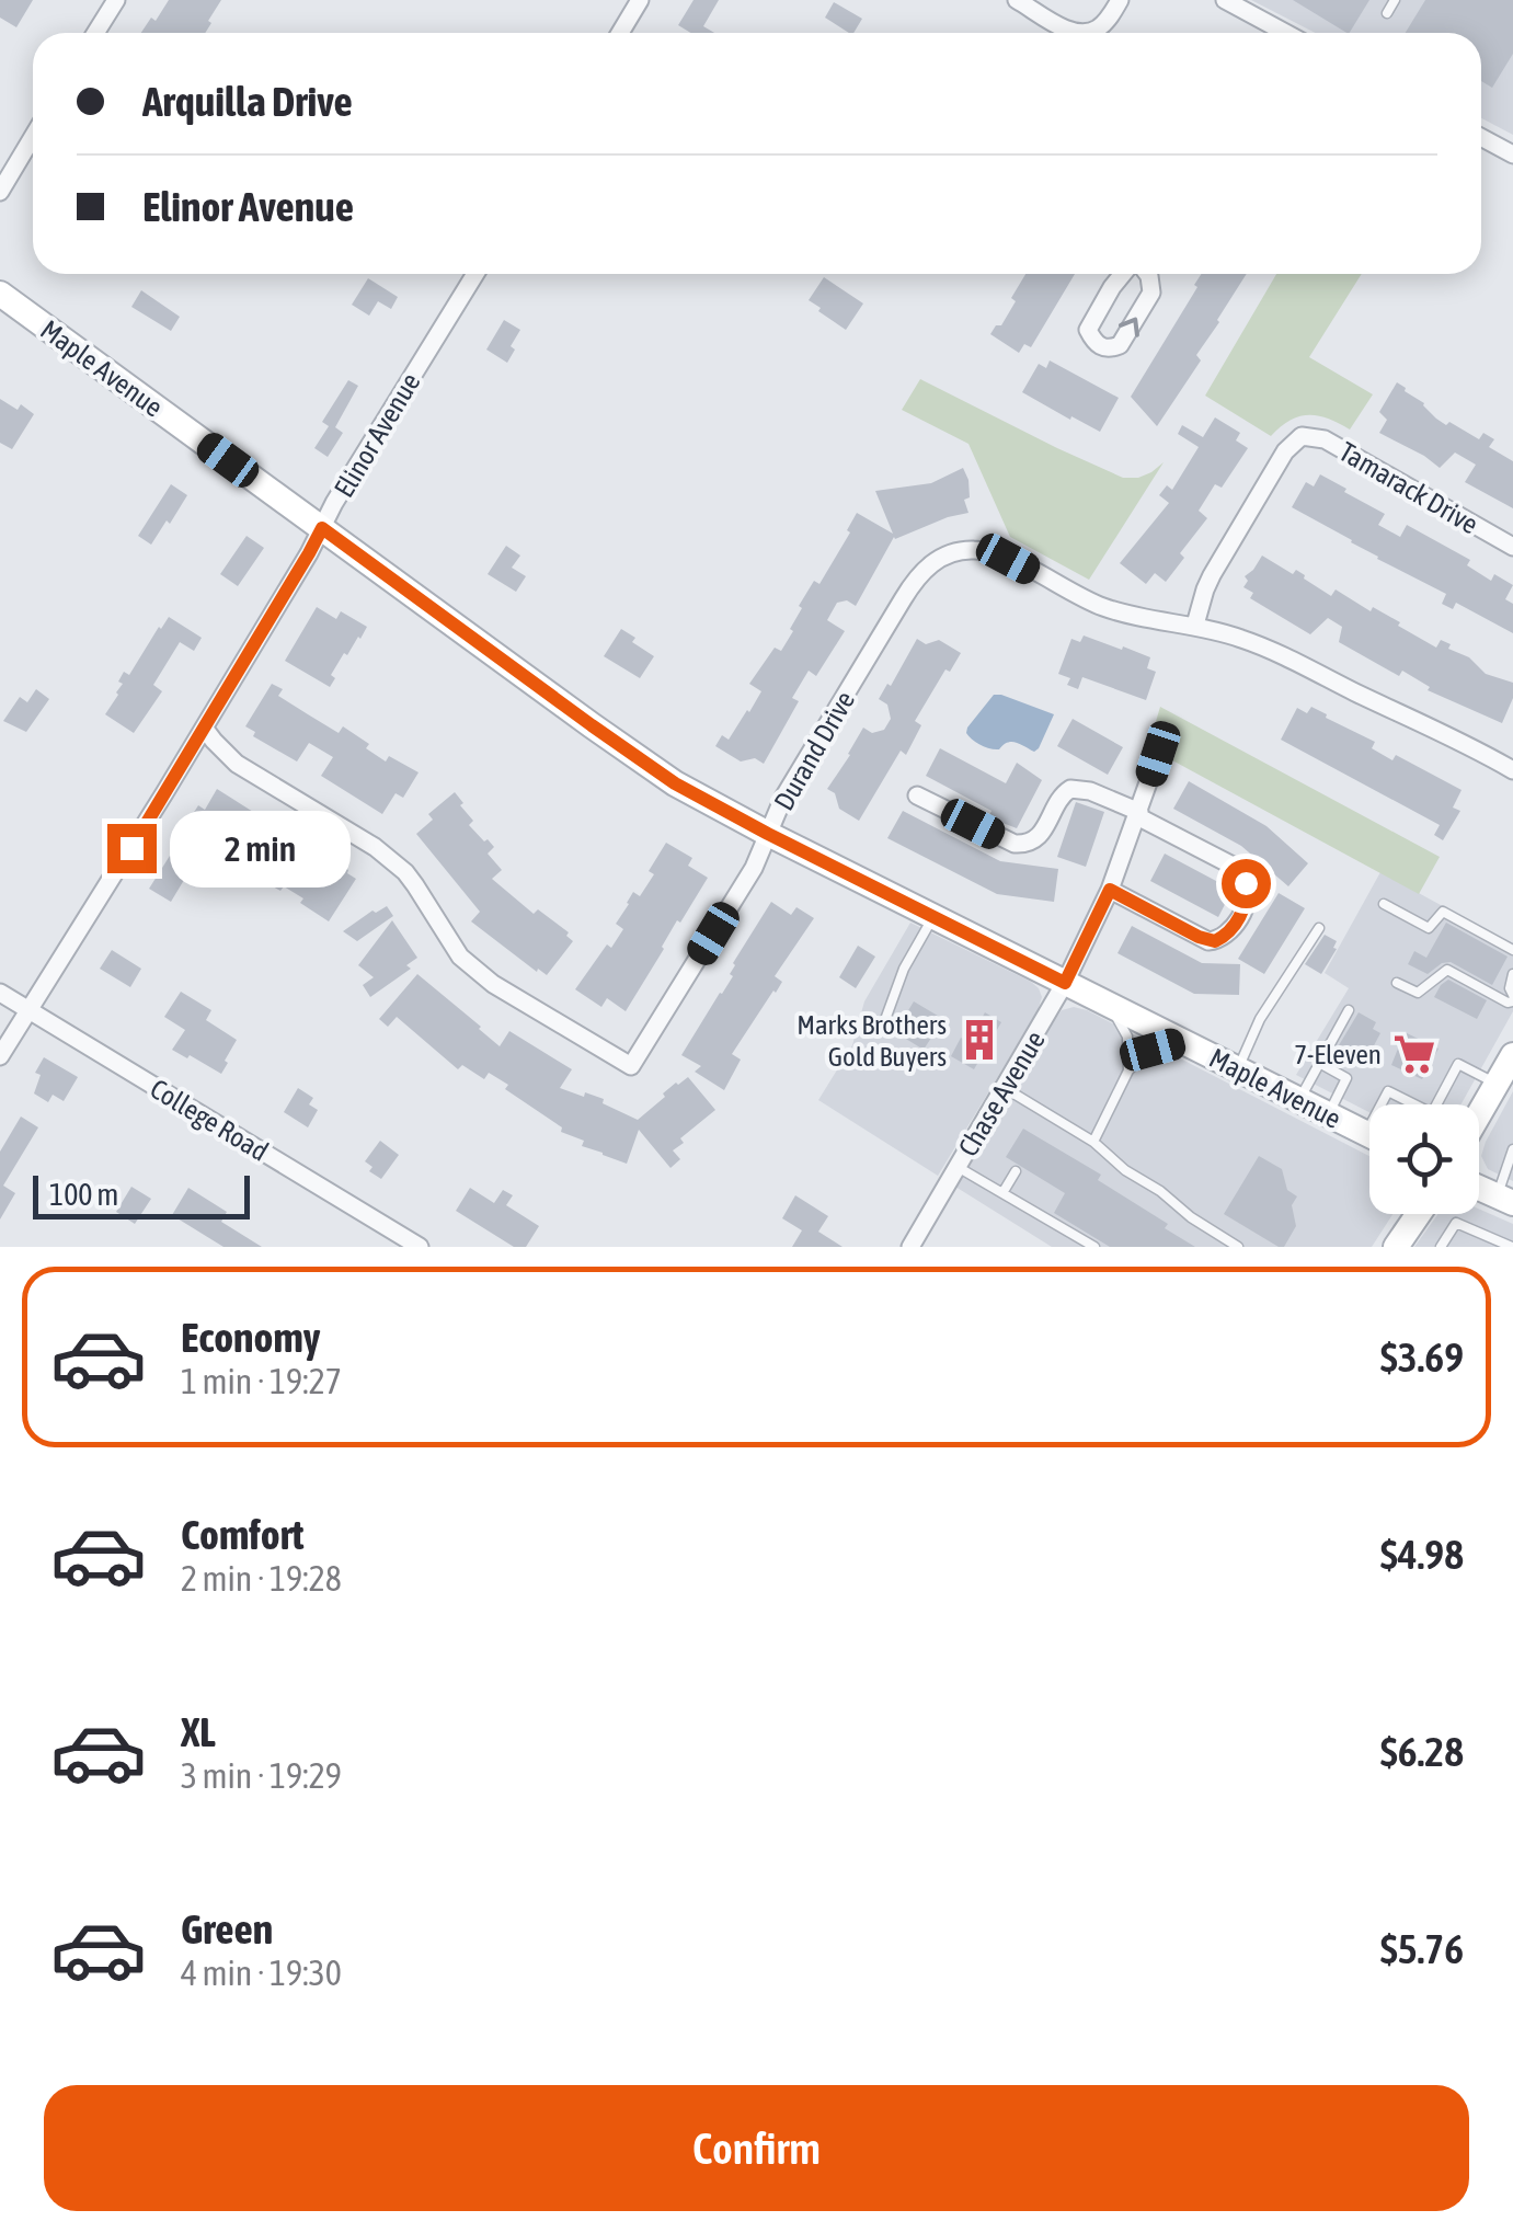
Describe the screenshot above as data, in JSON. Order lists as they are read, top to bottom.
{
  "streets": {
    "main road": ["Maple Avenue"],
    "street": [
      "Elinor Avenue",
      "Tamarack Drive",
      "Durand Drive",
      "Chase Avenue",
      "College Road"
    ]
  },
  "crossings": [
    ["Maple Avenue", "Elinor Avenue"],
    ["Maple Avenue", "Durand Drive"],
    ["Maple Avenue", "Chase Avenue"],
    ["Elinor Avenue", "Durand Drive"],
    ["Elinor Avenue", "College Road"],
    ["Tamarack Drive", "Durand Drive"]
  ],
  "places": {
    "building": ["Marks Brothers Gold Buyers"],
    "supermarket": ["7-Eleven"]
  },
  "scale_bar": "100 m",
  "page": {
    "banner": ["Arquilla Drive", "Elinor Avenue"],
    "bubble": "2 min",
    "scale": "100 m",
    "list": [
      {
        "name": "Economy",
        "note": "1 min · 19:27",
        "value": "$3.69"
      },
      {
        "name": "Comfort",
        "note": "2 min · 19:28",
        "value": "$4.98"
      },
      {
        "name": "XL",
        "note": "3 min · 19:29",
        "value": "$6.28"
      },
      {
        "name": "Green",
        "note": "4 min · 19:30",
        "value": "$5.76"
      }
    ],
    "buttons": "Confirm"
  }
}
